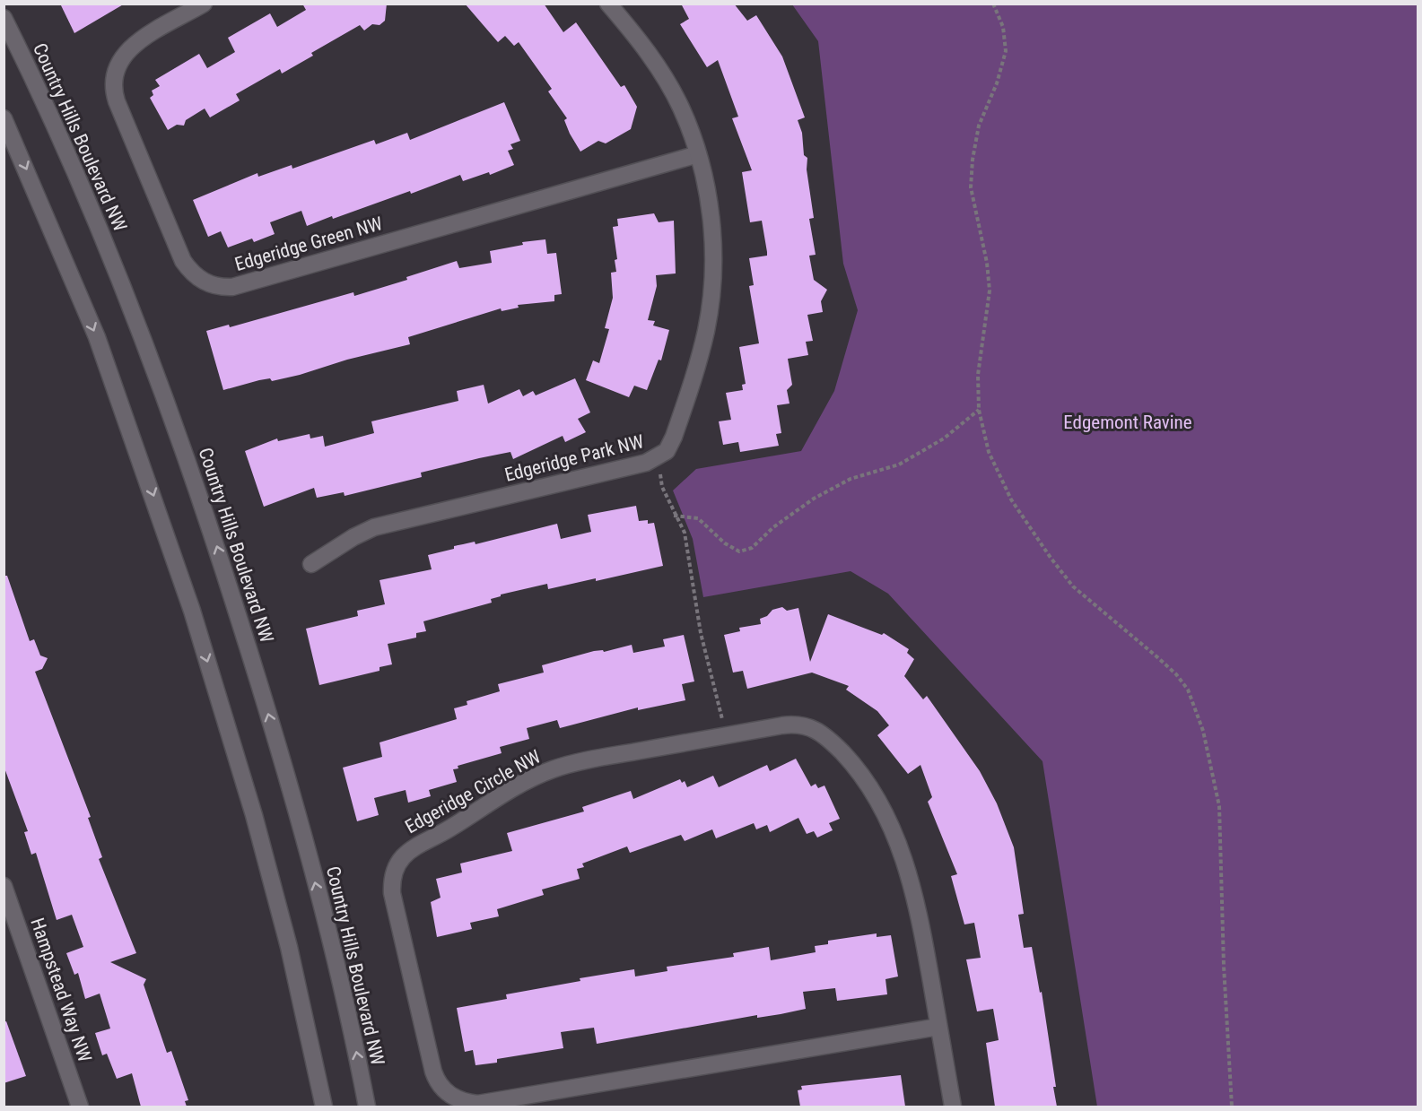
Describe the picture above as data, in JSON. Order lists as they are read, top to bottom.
{
  "streets": {
    "street": [
      "Country Hills Boulevard NW",
      "Edgeridge Green NW",
      "Edgeridge Park NW",
      "Edgeridge Circle NW",
      "Hampstead Way NW"
    ]
  },
  "crossings": [
    ["Edgeridge Green NW", "Edgeridge Park NW"]
  ],
  "parks": ["Edgemont Ravine"]
}
